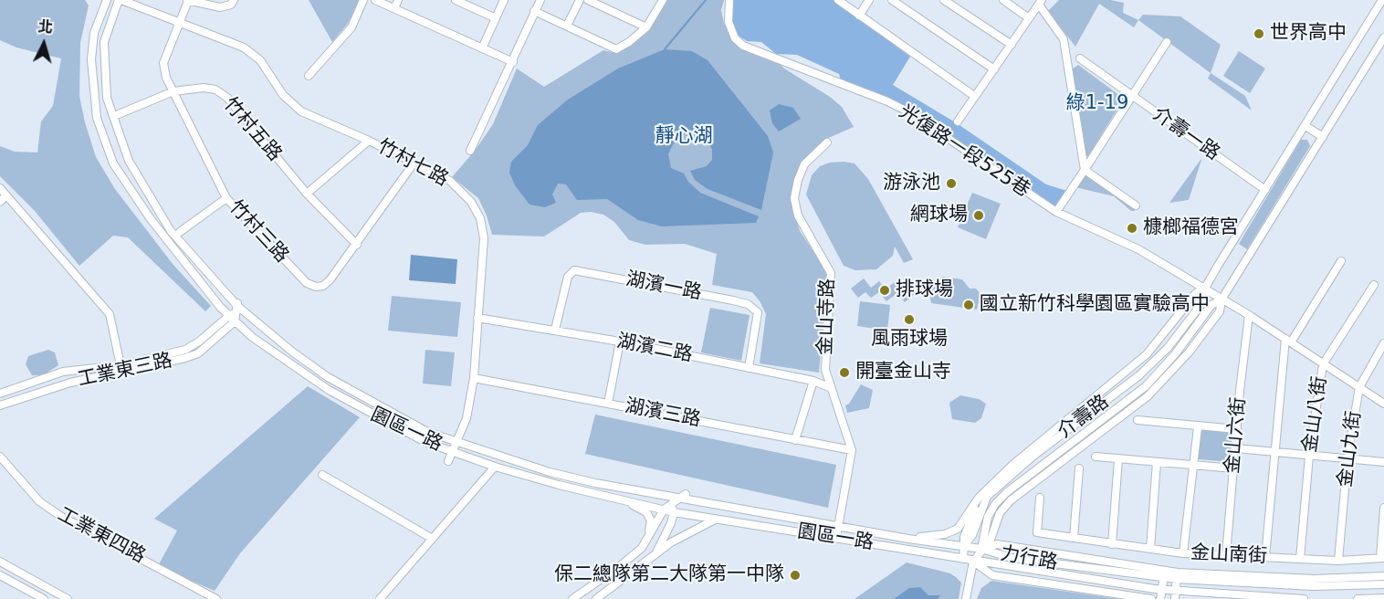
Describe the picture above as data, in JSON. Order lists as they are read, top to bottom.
{
  "streets": {
    "street": [
      "竹村五路",
      "介壽一路",
      "光復路一段525巷",
      "竹村七路",
      "竹村三路",
      "湖濱一路",
      "金山寺路",
      "湖濱二路",
      "工業東三路",
      "湖濱三路",
      "金山八街",
      "介壽路",
      "園區一路",
      "金山六街",
      "金山九街",
      "工業東四路",
      "金山南街",
      "力行路"
    ]
  },
  "crossings": [
    ["竹村五路", "竹村三路"],
    ["介壽一路", "介壽路"],
    ["光復路一段525巷", "金山八街"],
    ["光復路一段525巷", "介壽路"],
    ["光復路一段525巷", "金山六街"],
    ["光復路一段525巷", "金山九街"],
    ["竹村七路", "竹村三路"],
    ["竹村七路", "湖濱二路"],
    ["竹村七路", "湖濱三路"],
    ["竹村七路", "園區一路"],
    ["湖濱一路", "湖濱二路"],
    ["金山寺路", "湖濱二路"],
    ["金山寺路", "湖濱三路"],
    ["工業東三路", "園區一路"],
    ["金山八街", "金山南街"],
    ["介壽路", "園區一路"],
    ["介壽路", "力行路"],
    ["園區一路", "力行路"],
    ["金山六街", "金山南街"],
    ["金山九街", "金山南街"]
  ],
  "parks": ["綠1-19", "靜心湖"],
  "places": [
    "世界高中",
    "游泳池",
    "網球場",
    "槺榔福德宮",
    "排球場",
    "國立新竹科學園區實驗高中",
    "風雨球場",
    "開臺金山寺",
    "保二總隊第二大隊第一中隊"
  ],
  "north": "top"
}
